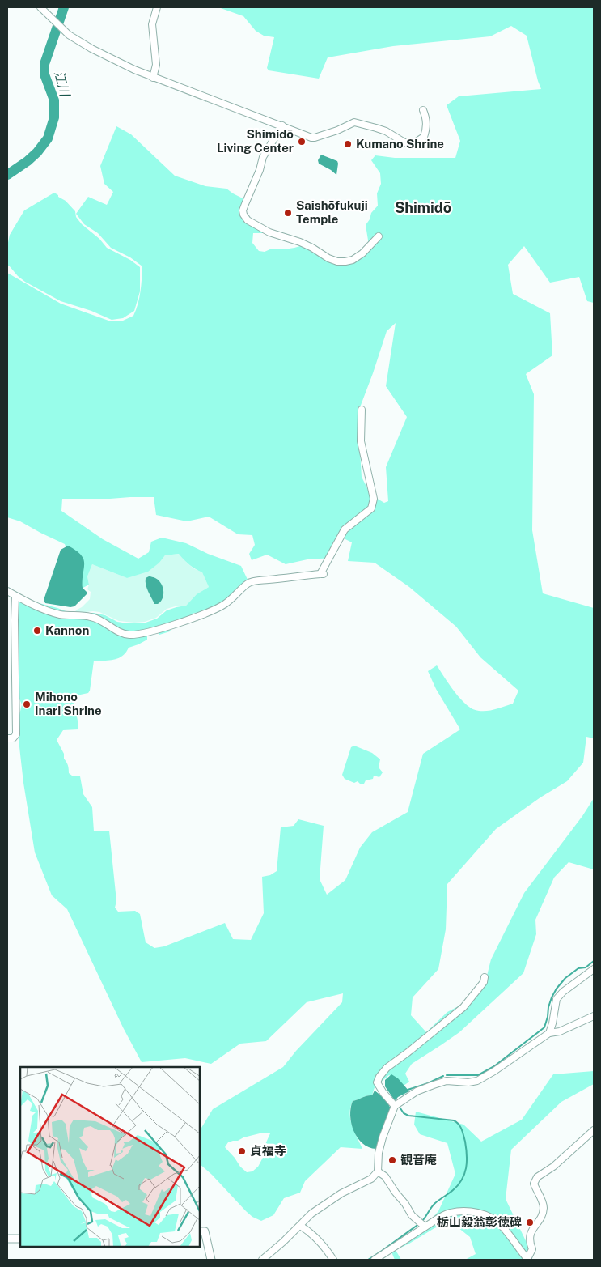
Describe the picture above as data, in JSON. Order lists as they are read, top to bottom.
{
  "districts": ["Shimidō"],
  "water": ["江川"],
  "places": [
    "Shimidō Living Center",
    "Kumano Shrine",
    "Saishōfukuji Temple",
    "Kannon",
    "Mihono Inari Shrine",
    "貞福寺",
    "観音庵",
    "栃山毅翁彰徳碑"
  ]
}
